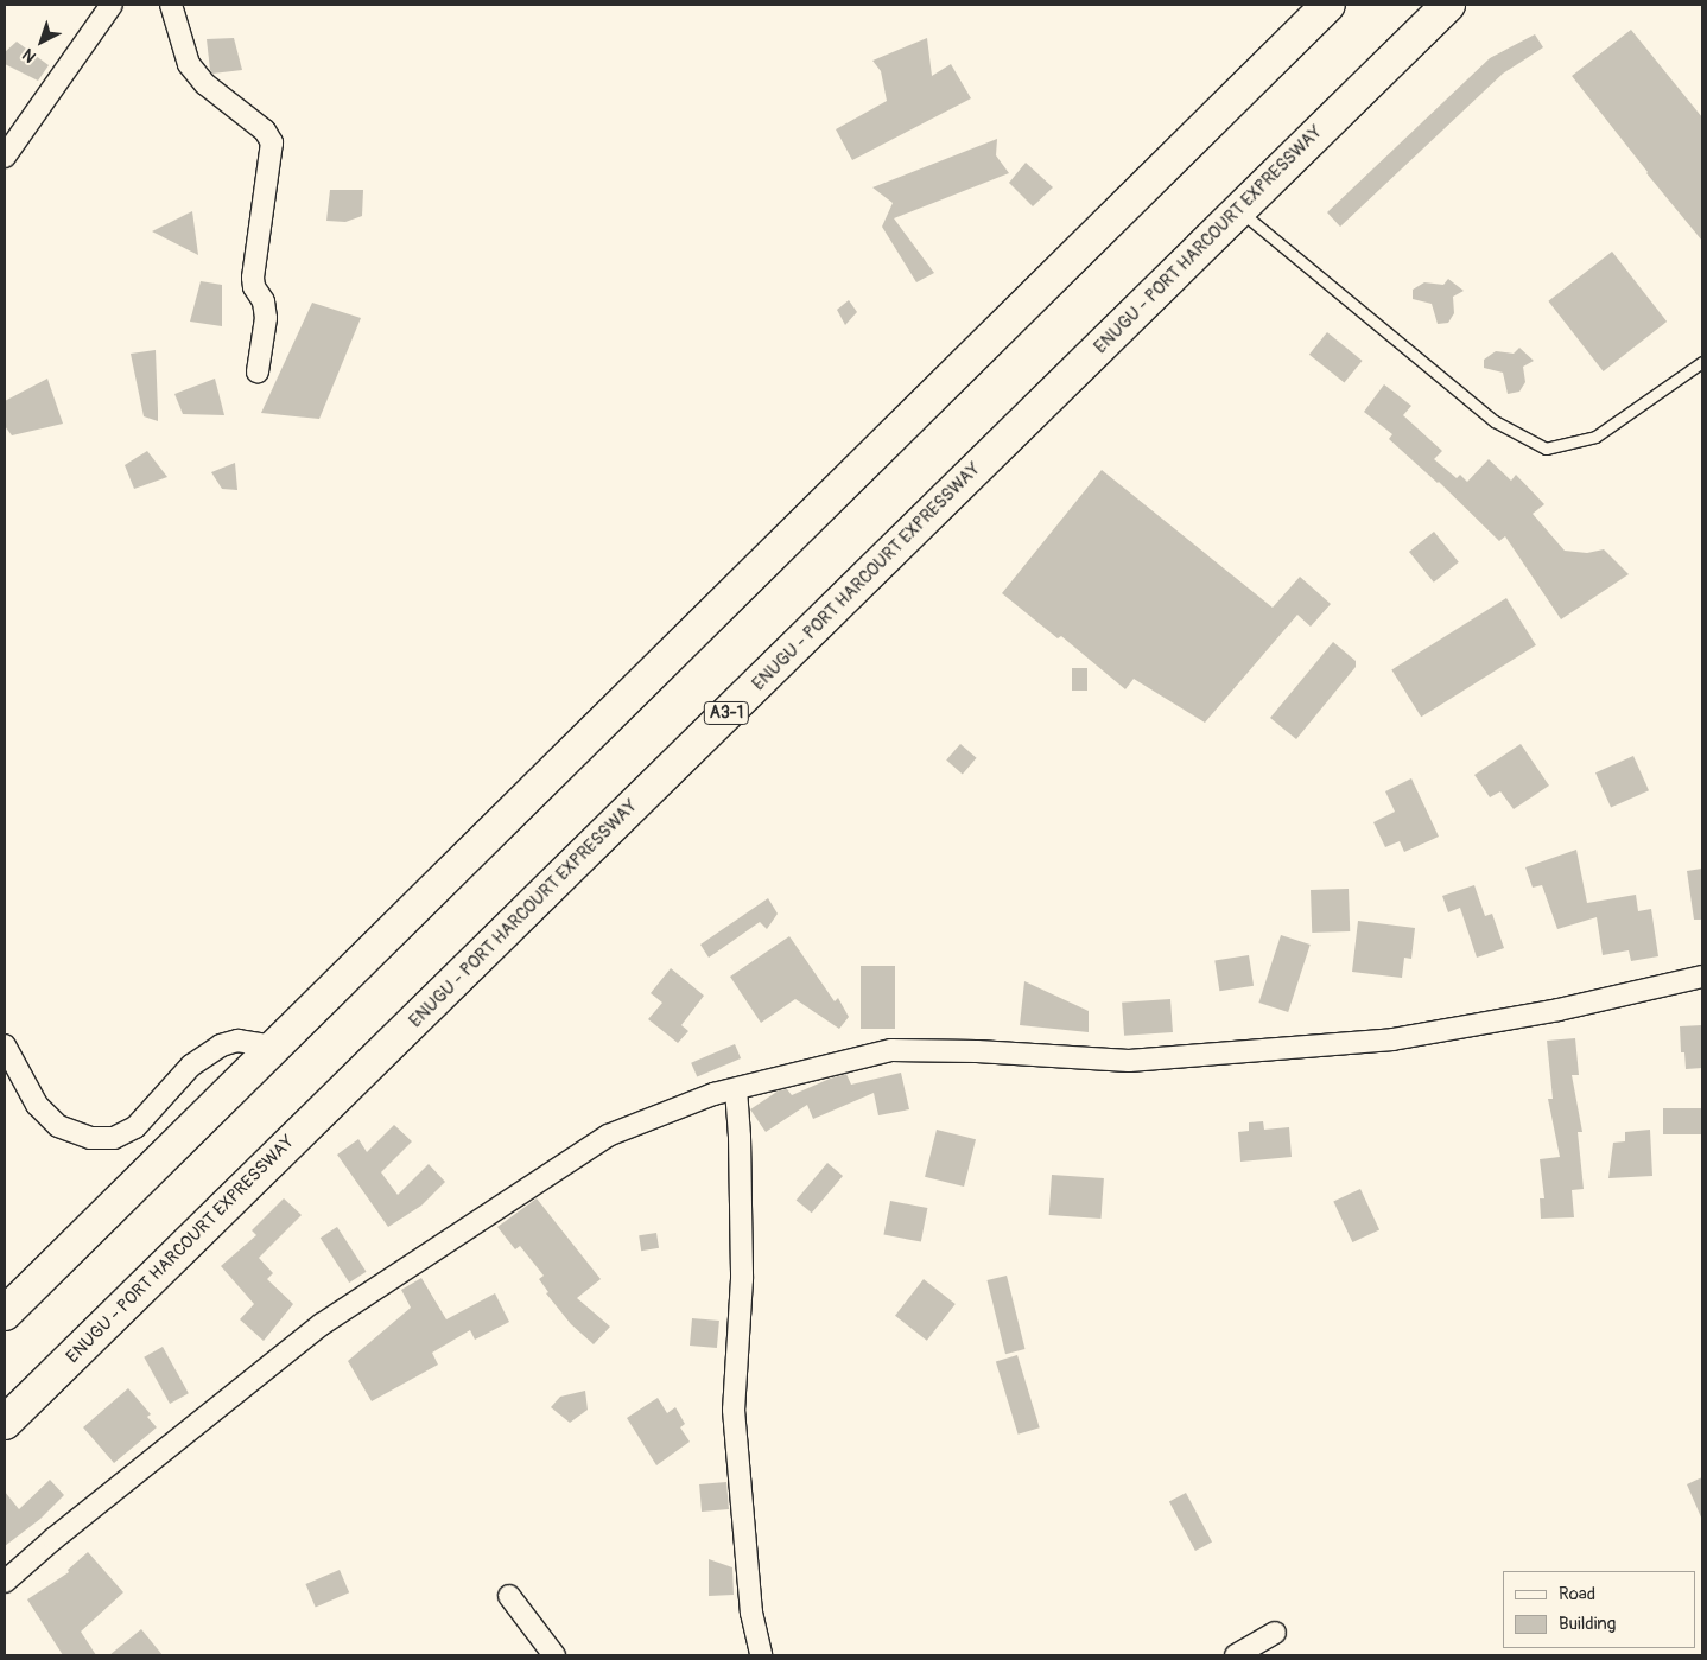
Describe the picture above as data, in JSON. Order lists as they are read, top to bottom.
{
  "streets": {
    "highway": ["ENUGU - PORT HARCOURT EXPRESSWAY", "A3-1"]
  },
  "legend": ["Road", "Building"],
  "north": "bottom left"
}
